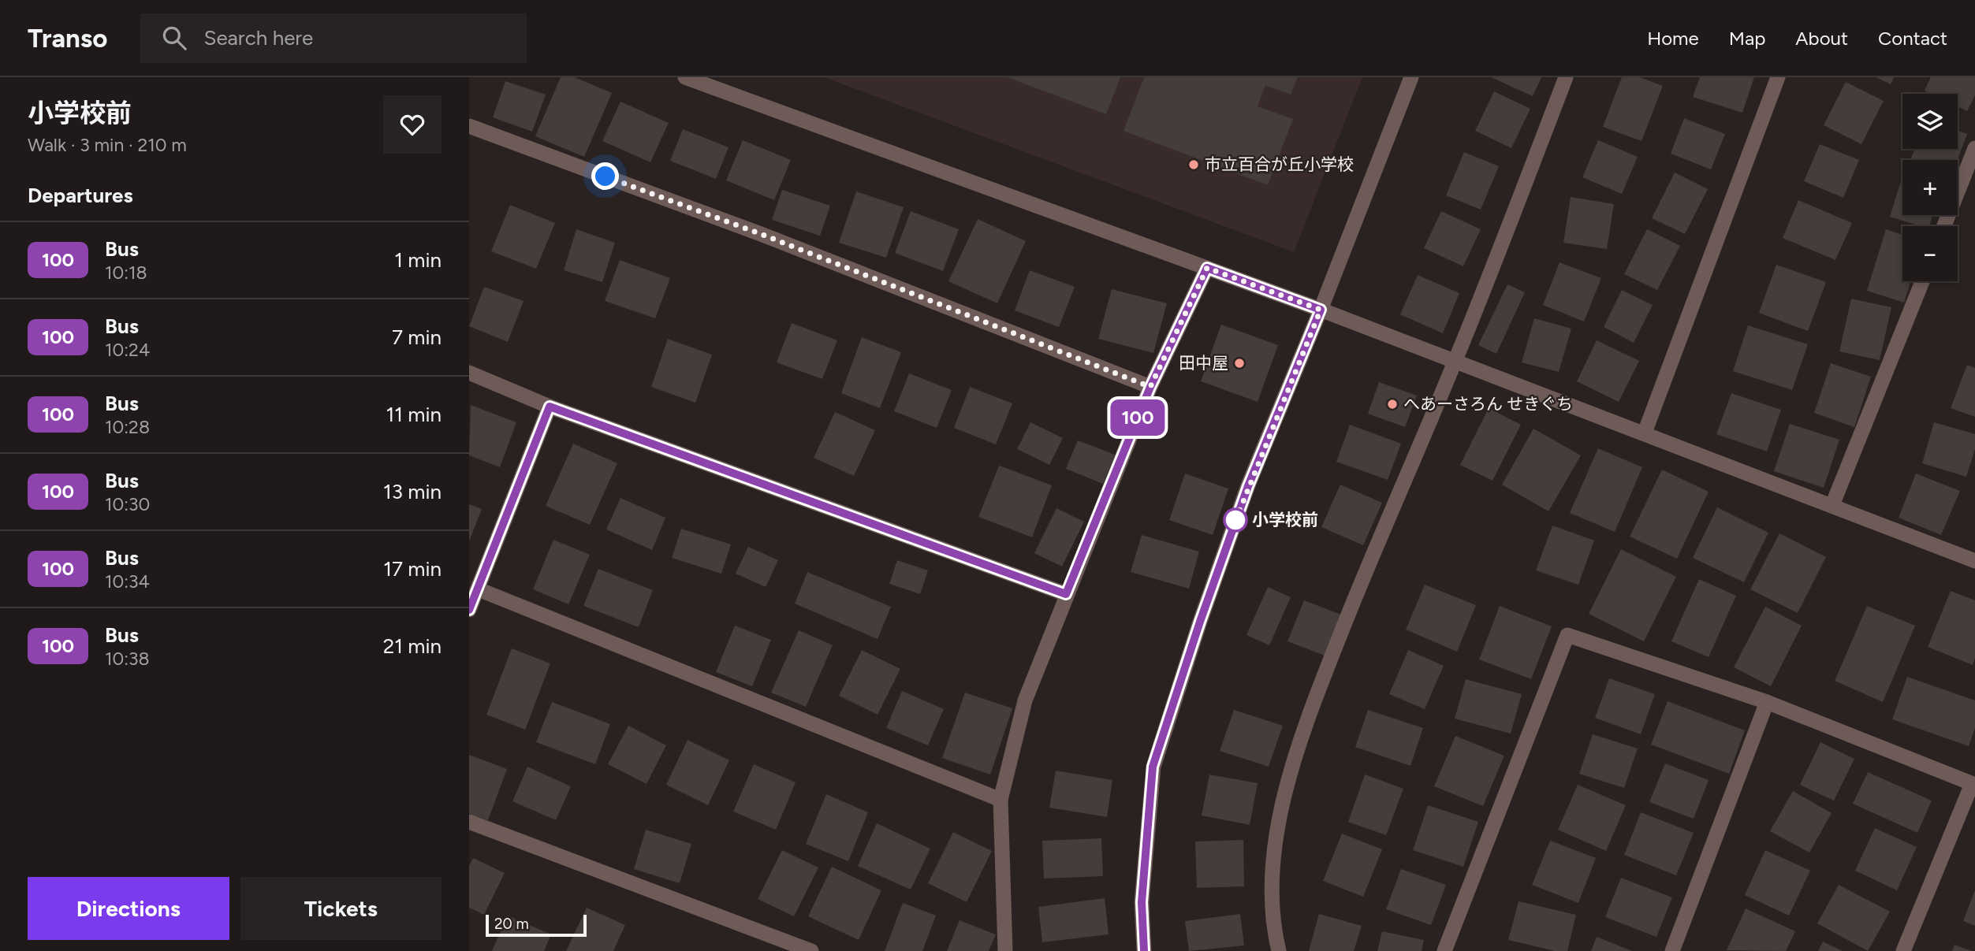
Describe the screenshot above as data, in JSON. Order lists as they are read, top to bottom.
{
  "places": [
    "市立百合が丘小学校",
    "田中屋",
    "へあーさろん せきぐち",
    "小学校前"
  ],
  "lines": ["bus line 100"],
  "scale_bar": "20 m",
  "page": {
    "header": "Transo",
    "search": "Search here",
    "nav": [
      "Home",
      "Map",
      "About",
      "Contact"
    ],
    "heading": [
      ["小学校前", "Walk · 3 min · 210 m"],
      "Departures"
    ],
    "on_map": "100",
    "map_buttons": ["+", "−"],
    "list": [
      {
        "mark": "100",
        "name": "Bus",
        "note": "10:18",
        "value": "1 min"
      },
      {
        "mark": "100",
        "name": "Bus",
        "note": "10:24",
        "value": "7 min"
      },
      {
        "mark": "100",
        "name": "Bus",
        "note": "10:28",
        "value": "11 min"
      },
      {
        "mark": "100",
        "name": "Bus",
        "note": "10:30",
        "value": "13 min"
      },
      {
        "mark": "100",
        "name": "Bus",
        "note": "10:34",
        "value": "17 min"
      },
      {
        "mark": "100",
        "name": "Bus",
        "note": "10:38",
        "value": "21 min"
      }
    ],
    "buttons": ["Directions", "Tickets"],
    "scale": "20 m"
  }
}
